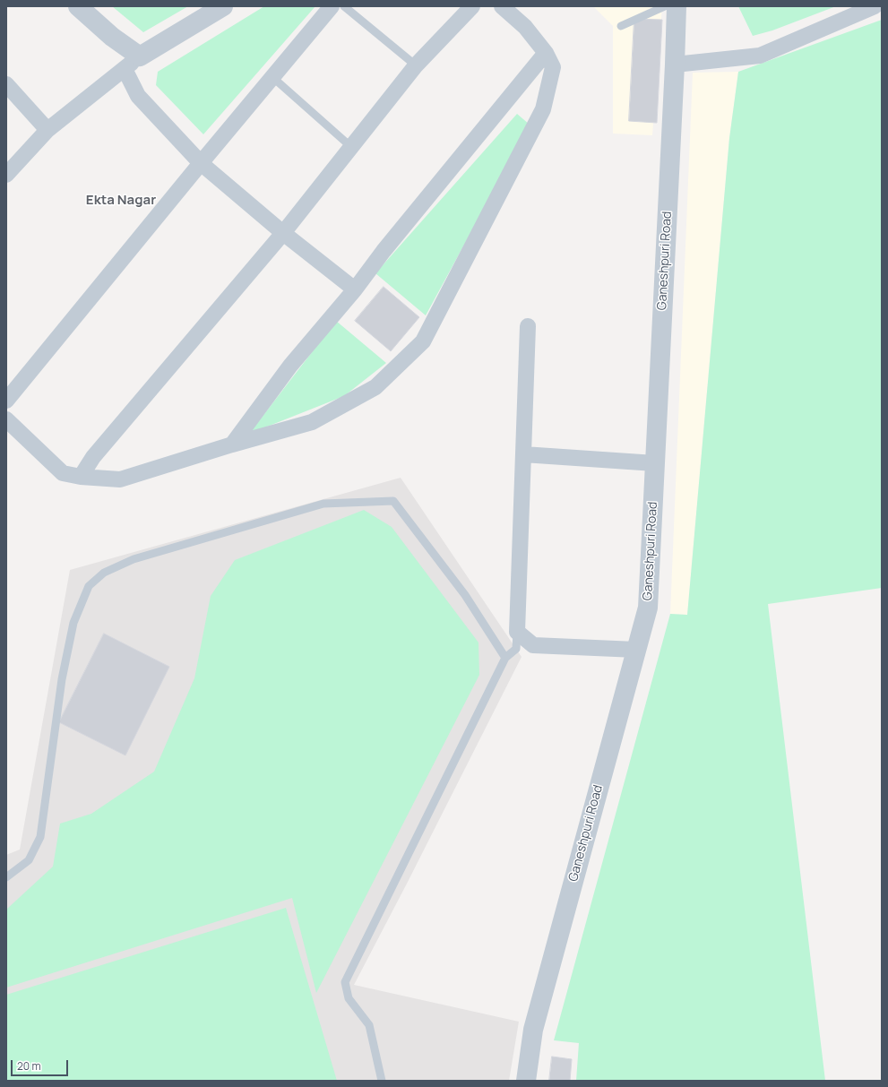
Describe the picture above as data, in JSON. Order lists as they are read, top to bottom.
{
  "streets": {
    "street": ["Ganeshpuri Road"]
  },
  "districts": ["Ekta Nagar"],
  "scale_bar": "20 m"
}
